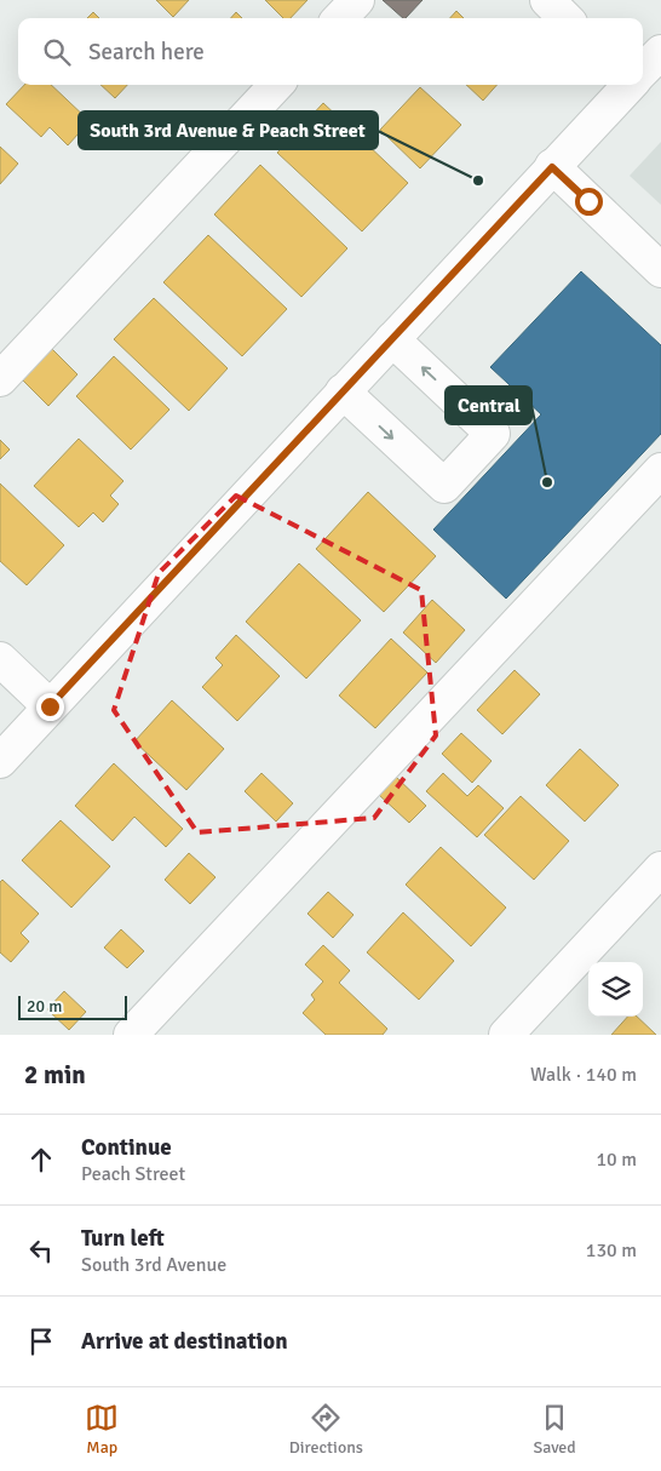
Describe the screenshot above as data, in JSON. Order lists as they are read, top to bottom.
{
  "places": ["South 3rd Avenue & Peach Street", "Central"],
  "scale_bar": "20 m",
  "page": {
    "search": "Search here",
    "scale": "20 m",
    "heading": ["2 min", "Walk · 140 m"],
    "list": [
      ["Continue", "Peach Street", "10 m"],
      ["Turn left", "South 3rd Avenue", "130 m"],
      "Arrive at destination"
    ],
    "nav": ["Map", "Directions", "Saved"]
  }
}
